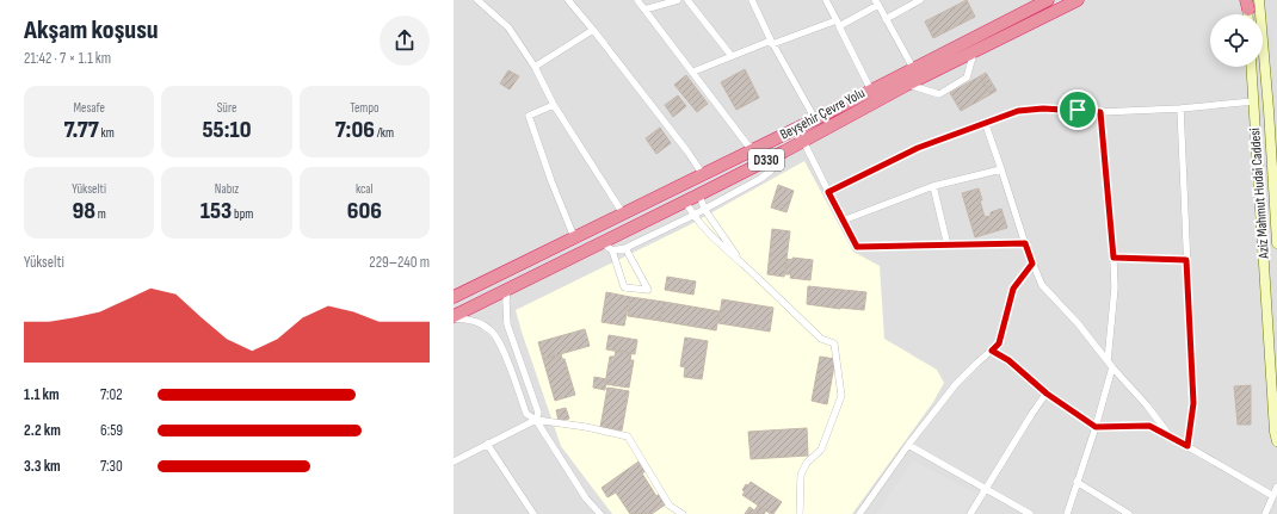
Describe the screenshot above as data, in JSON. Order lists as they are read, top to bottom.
{
  "streets": {
    "highway": ["Beyşehir Çevre Yolu", "D330"],
    "street": ["Aziz Mahmut Hudai Caddesi"]
  },
  "page": {
    "heading": ["Akşam koşusu", "21:42 · 7 × 1.1 km"],
    "stats": [
      ["Mesafe", "7.77 km"],
      ["Süre", "55:10"],
      ["Tempo", "7:06 /km"],
      ["Yükselti", "98 m"],
      ["Nabız", "153 bpm"],
      ["kcal", "606"]
    ],
    "chart": ["Yükselti", "229–240 m"],
    "list": [
      {
        "name": "1.1 km",
        "note": "7:02"
      },
      {
        "name": "2.2 km",
        "note": "6:59"
      },
      {
        "name": "3.3 km",
        "note": "7:30"
      }
    ]
  }
}
